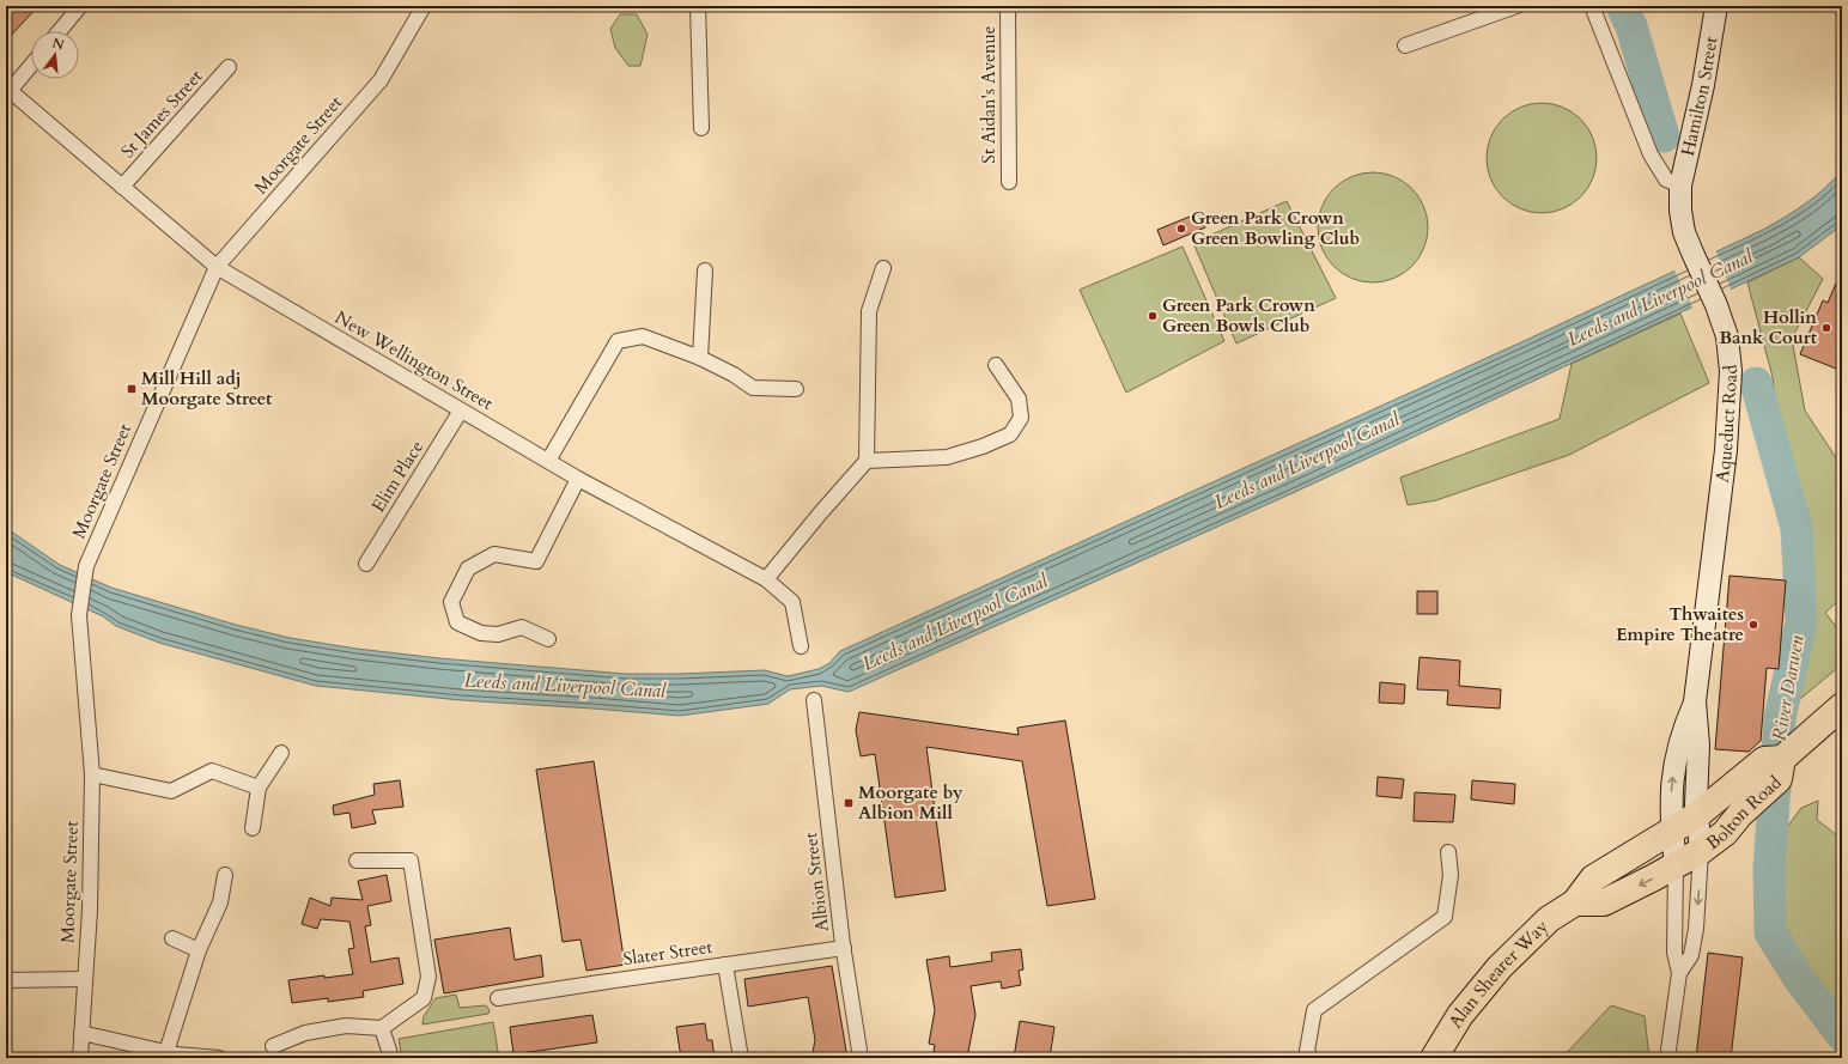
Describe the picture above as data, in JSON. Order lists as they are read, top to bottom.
{
  "streets": {
    "highway": ["Bolton Road", "Alan Shearer Way"],
    "main road": ["Hamilton Street", "Aqueduct Road"],
    "street": [
      "St Aidan's Avenue",
      "St James Street",
      "Moorgate Street",
      "New Wellington Street",
      "Elim Place",
      "Albion Street",
      "Slater Street"
    ]
  },
  "crossings": [
    ["Hamilton Street", "Aqueduct Road"],
    ["St James Street", "New Wellington Street"],
    ["Moorgate Street", "New Wellington Street"],
    ["New Wellington Street", "Elim Place"],
    ["Aqueduct Road", "Bolton Road"],
    ["Aqueduct Road", "Alan Shearer Way"],
    ["Bolton Road", "Alan Shearer Way"],
    ["Albion Street", "Slater Street"]
  ],
  "water": ["Leeds and Liverpool Canal", "River Darwen"],
  "places": {
    "other": [
      "Green Park Crown Green Bowling Club",
      "Green Park Crown Green Bowls Club",
      "Hollin Bank Court",
      "Thwaites Empire Theatre"
    ],
    "transit": ["Mill Hill adj Moorgate Street", "Moorgate by Albion Mill"]
  },
  "north": "top"
}
